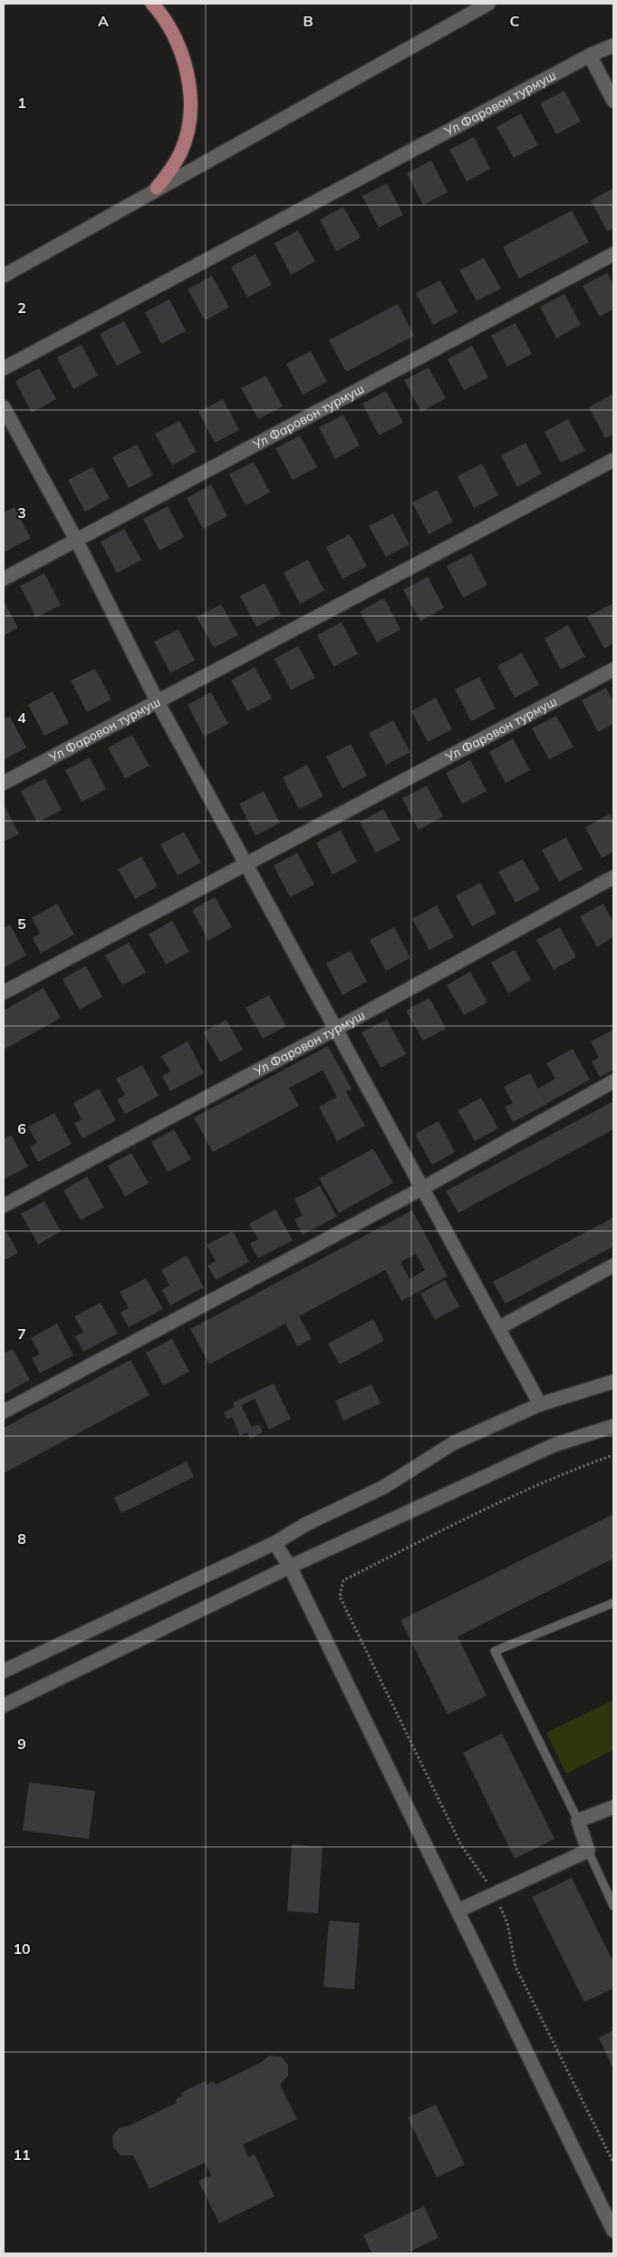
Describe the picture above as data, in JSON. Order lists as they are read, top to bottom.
{
  "streets": {
    "street": ["Ул Фаровон турмуш"]
  },
  "grid": {
    "columns": ["A", "B", "C"],
    "rows": [
      "1",
      "2",
      "3",
      "4",
      "5",
      "6",
      "7",
      "8",
      "9",
      "10",
      "11"
    ]
  }
}
